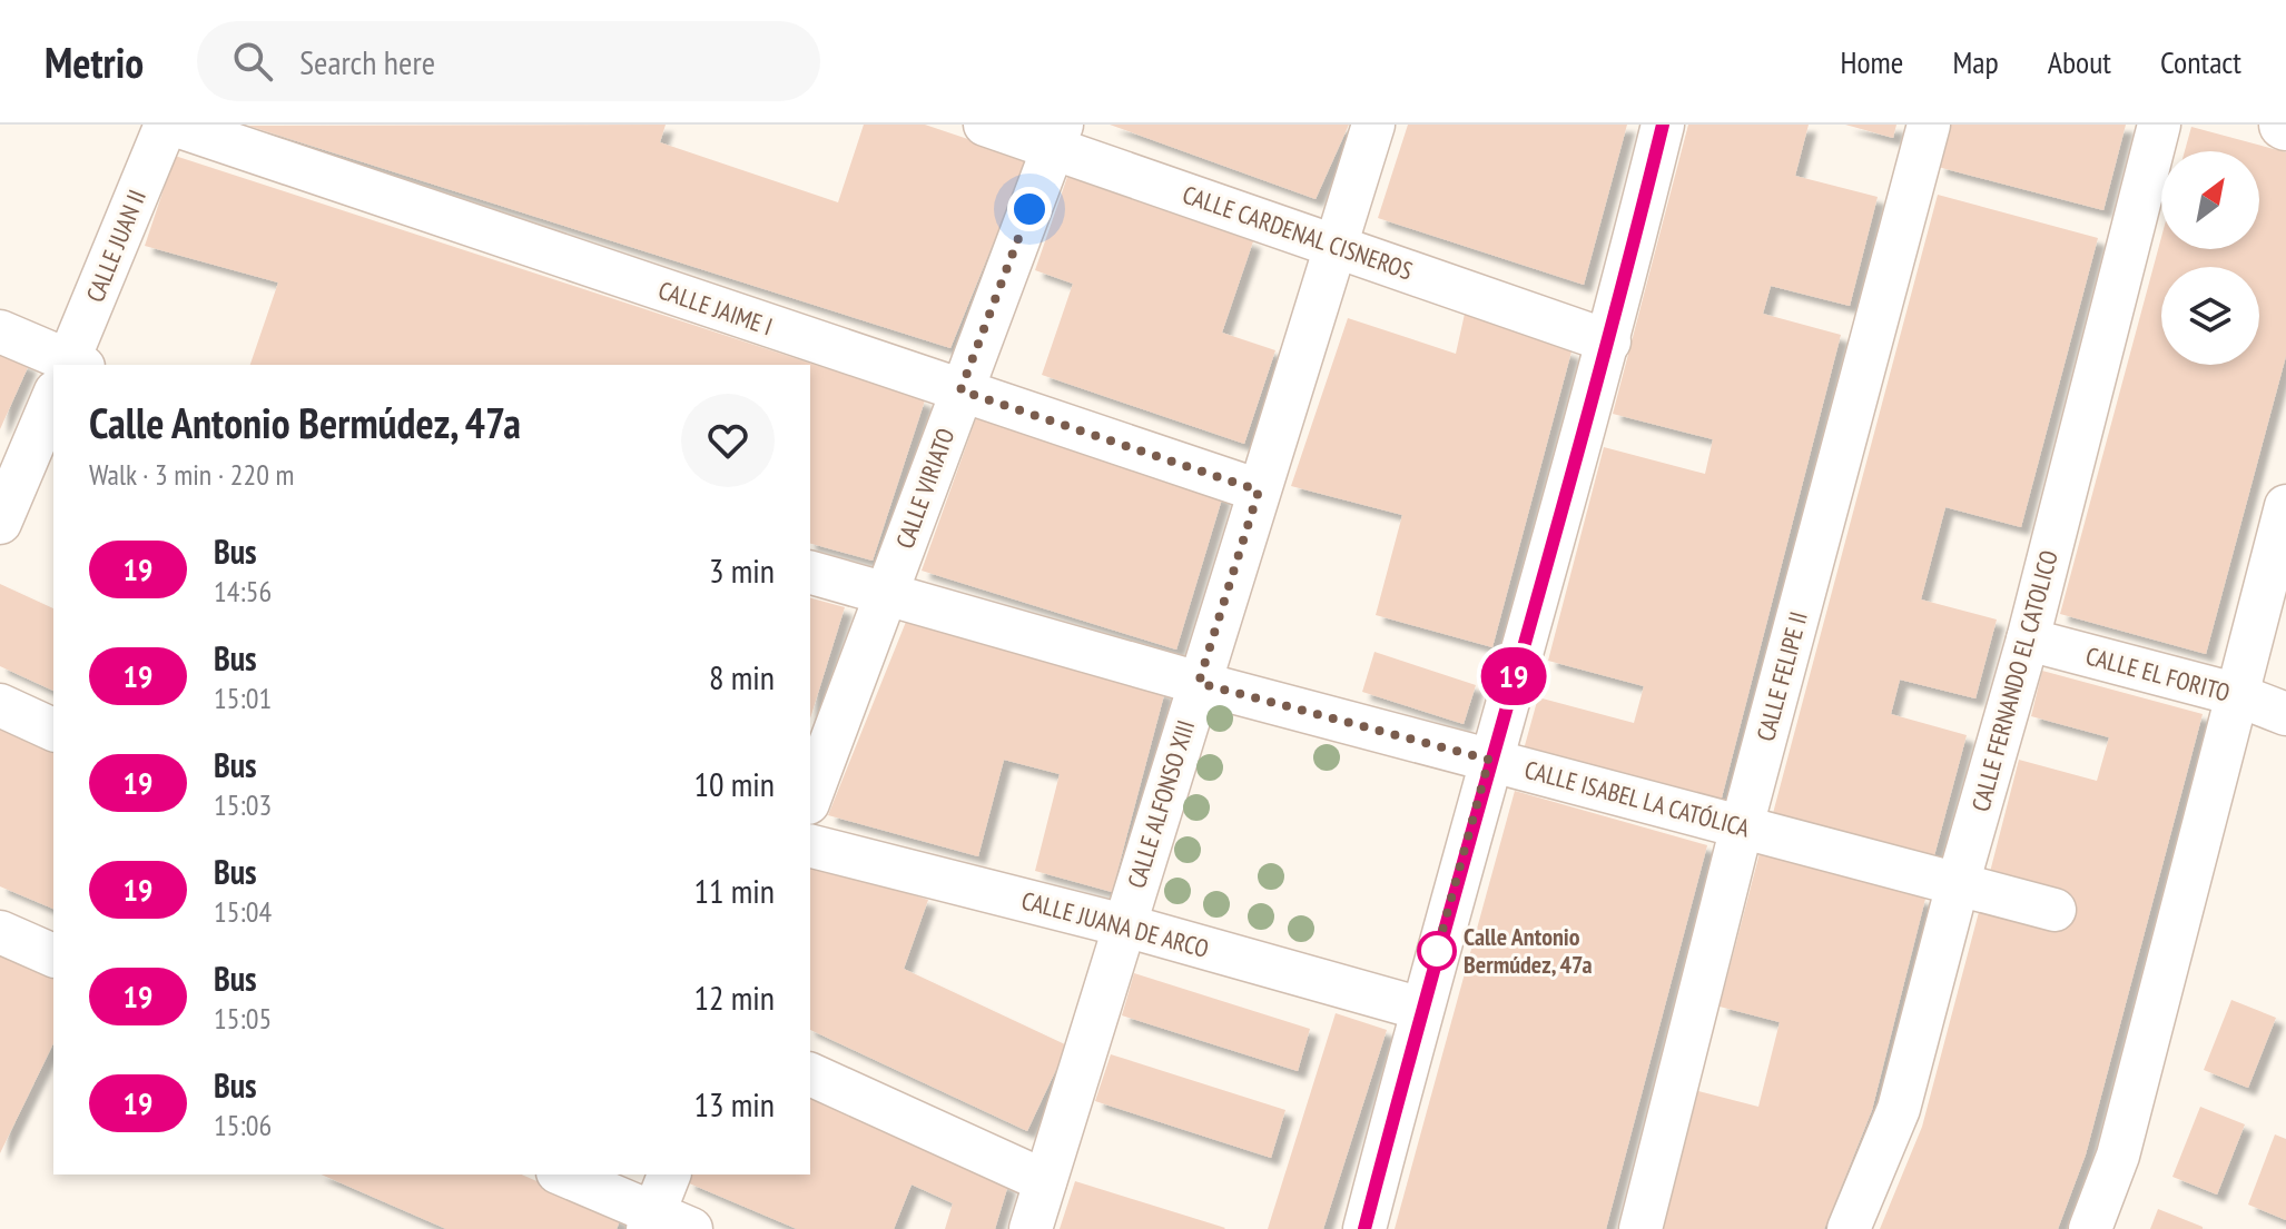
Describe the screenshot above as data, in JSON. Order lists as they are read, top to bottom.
{
  "streets": {
    "street": [
      "CALLE CARDENAL CISNEROS",
      "CALLE JUAN II",
      "CALLE JAIME I",
      "CALLE VIRIATO",
      "CALLE EL FORITO",
      "CALLE FELIPE II",
      "CALLE FERNANDO EL CATOLICO",
      "CALLE ISABEL LA CATÓLICA",
      "CALLE ALFONSO XIII",
      "CALLE JUANA DE ARCO"
    ]
  },
  "crossings": [
    ["CALLE CARDENAL CISNEROS", "CALLE VIRIATO"],
    ["CALLE CARDENAL CISNEROS", "CALLE ALFONSO XIII"],
    ["CALLE JAIME I", "CALLE VIRIATO"],
    ["CALLE JAIME I", "CALLE ALFONSO XIII"],
    ["CALLE VIRIATO", "CALLE ISABEL LA CATÓLICA"],
    ["CALLE EL FORITO", "CALLE FERNANDO EL CATOLICO"],
    ["CALLE FELIPE II", "CALLE ISABEL LA CATÓLICA"],
    ["CALLE FERNANDO EL CATOLICO", "CALLE ISABEL LA CATÓLICA"],
    ["CALLE ISABEL LA CATÓLICA", "CALLE ALFONSO XIII"],
    ["CALLE ALFONSO XIII", "CALLE JUANA DE ARCO"]
  ],
  "places": ["Calle Antonio Bermúdez, 47a"],
  "lines": ["bus line 19"],
  "north": "top right",
  "page": {
    "header": "Metrio",
    "search": "Search here",
    "nav": [
      "Home",
      "Map",
      "About",
      "Contact"
    ],
    "on_map": "19",
    "heading": ["Calle Antonio Bermúdez, 47a", "Walk · 3 min · 220 m"],
    "list": [
      {
        "mark": "19",
        "name": "Bus",
        "note": "14:56",
        "value": "3 min"
      },
      {
        "mark": "19",
        "name": "Bus",
        "note": "15:01",
        "value": "8 min"
      },
      {
        "mark": "19",
        "name": "Bus",
        "note": "15:03",
        "value": "10 min"
      },
      {
        "mark": "19",
        "name": "Bus",
        "note": "15:04",
        "value": "11 min"
      },
      {
        "mark": "19",
        "name": "Bus",
        "note": "15:05",
        "value": "12 min"
      },
      {
        "mark": "19",
        "name": "Bus",
        "note": "15:06",
        "value": "13 min"
      }
    ]
  }
}
